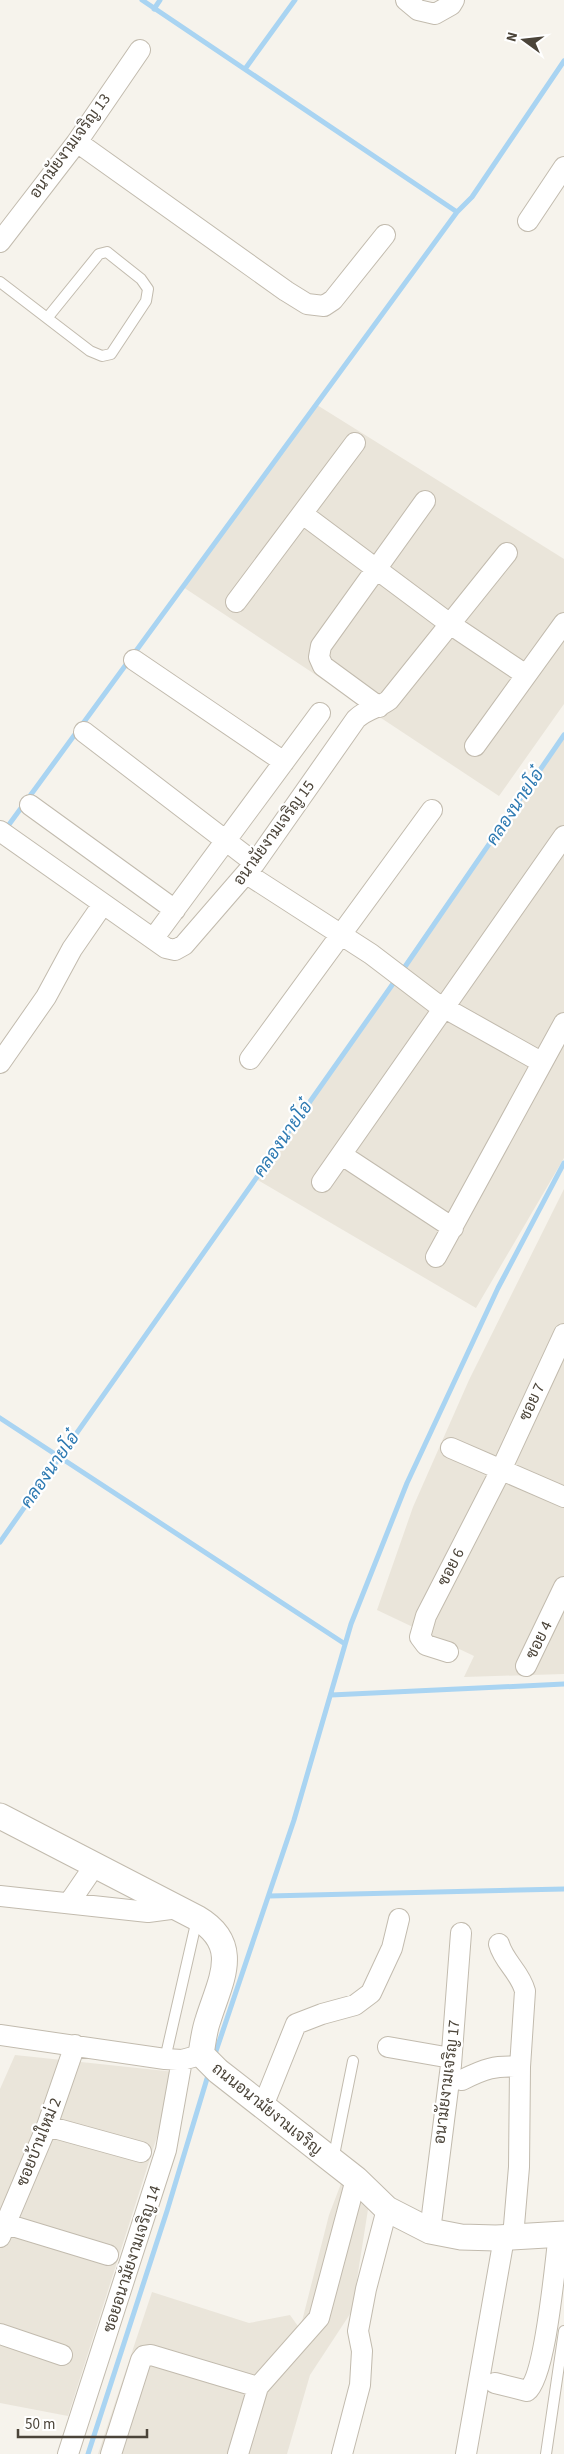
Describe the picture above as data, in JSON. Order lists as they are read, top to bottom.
{
  "streets": {
    "street": [
      "อนามัยงามเจริญ 13",
      "อนามัยงามเจริญ 15",
      "ซอย 7",
      "ซอย 6",
      "ซอย 4",
      "อนามัยงามเจริญ 17",
      "ถนนอนามัยงามเจริญ",
      "ซอยบ้านใหม่ 2",
      "ซอยอนามัยงามเจริญ 14"
    ]
  },
  "crossings": [
    ["ซอย 7", "ซอย 6"],
    ["อนามัยงามเจริญ 17", "ถนนอนามัยงามเจริญ"],
    ["ถนนอนามัยงามเจริญ", "ซอยอนามัยงามเจริญ 14"]
  ],
  "water": ["คลองนายโอ๋"],
  "scale_bar": "50 m",
  "north": "left"
}
